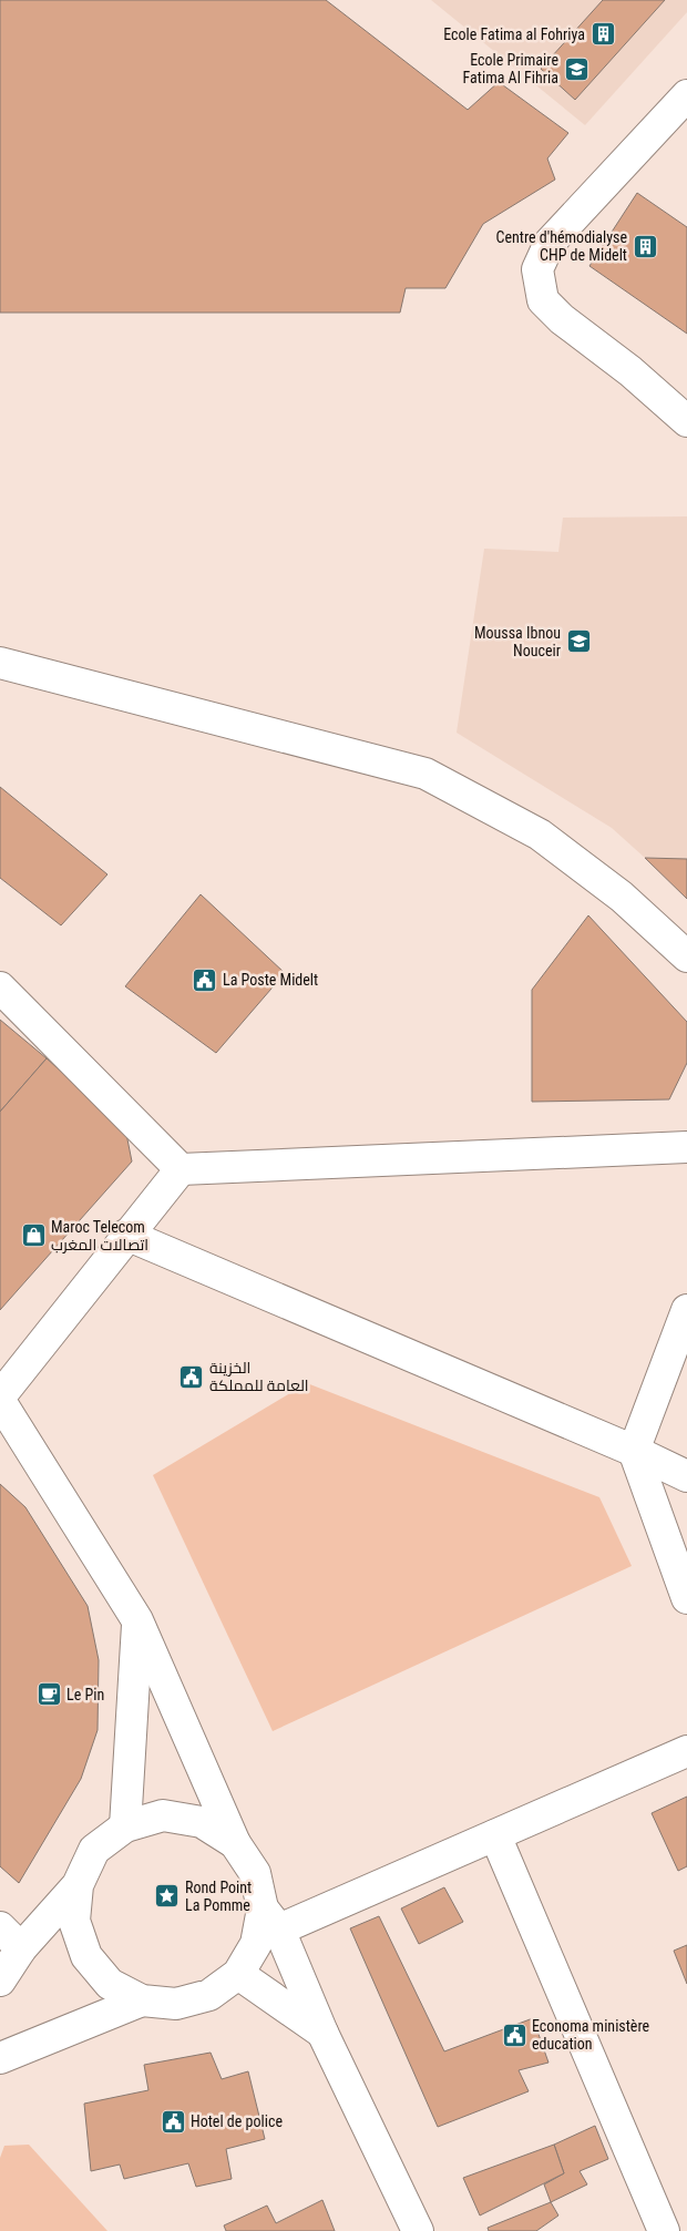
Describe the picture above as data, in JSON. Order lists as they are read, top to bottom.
{
  "places": {
    "building": ["Ecole Fatima al Fohriya", "Centre d'hémodialyse CHP de Midelt"],
    "school or university": ["Ecole Primaire Fatima Al Fihria", "Moussa Ibnou Nouceir"],
    "public building": [
      "La Poste Midelt",
      "الخزينة العامة للمملكة",
      "Economa ministère education",
      "Hotel de police"
    ],
    "shop": ["Maroc Telecom اتصالات المغرب"],
    "cafe": ["Le Pin"],
    "place": ["Rond Point La Pomme"]
  }
}
